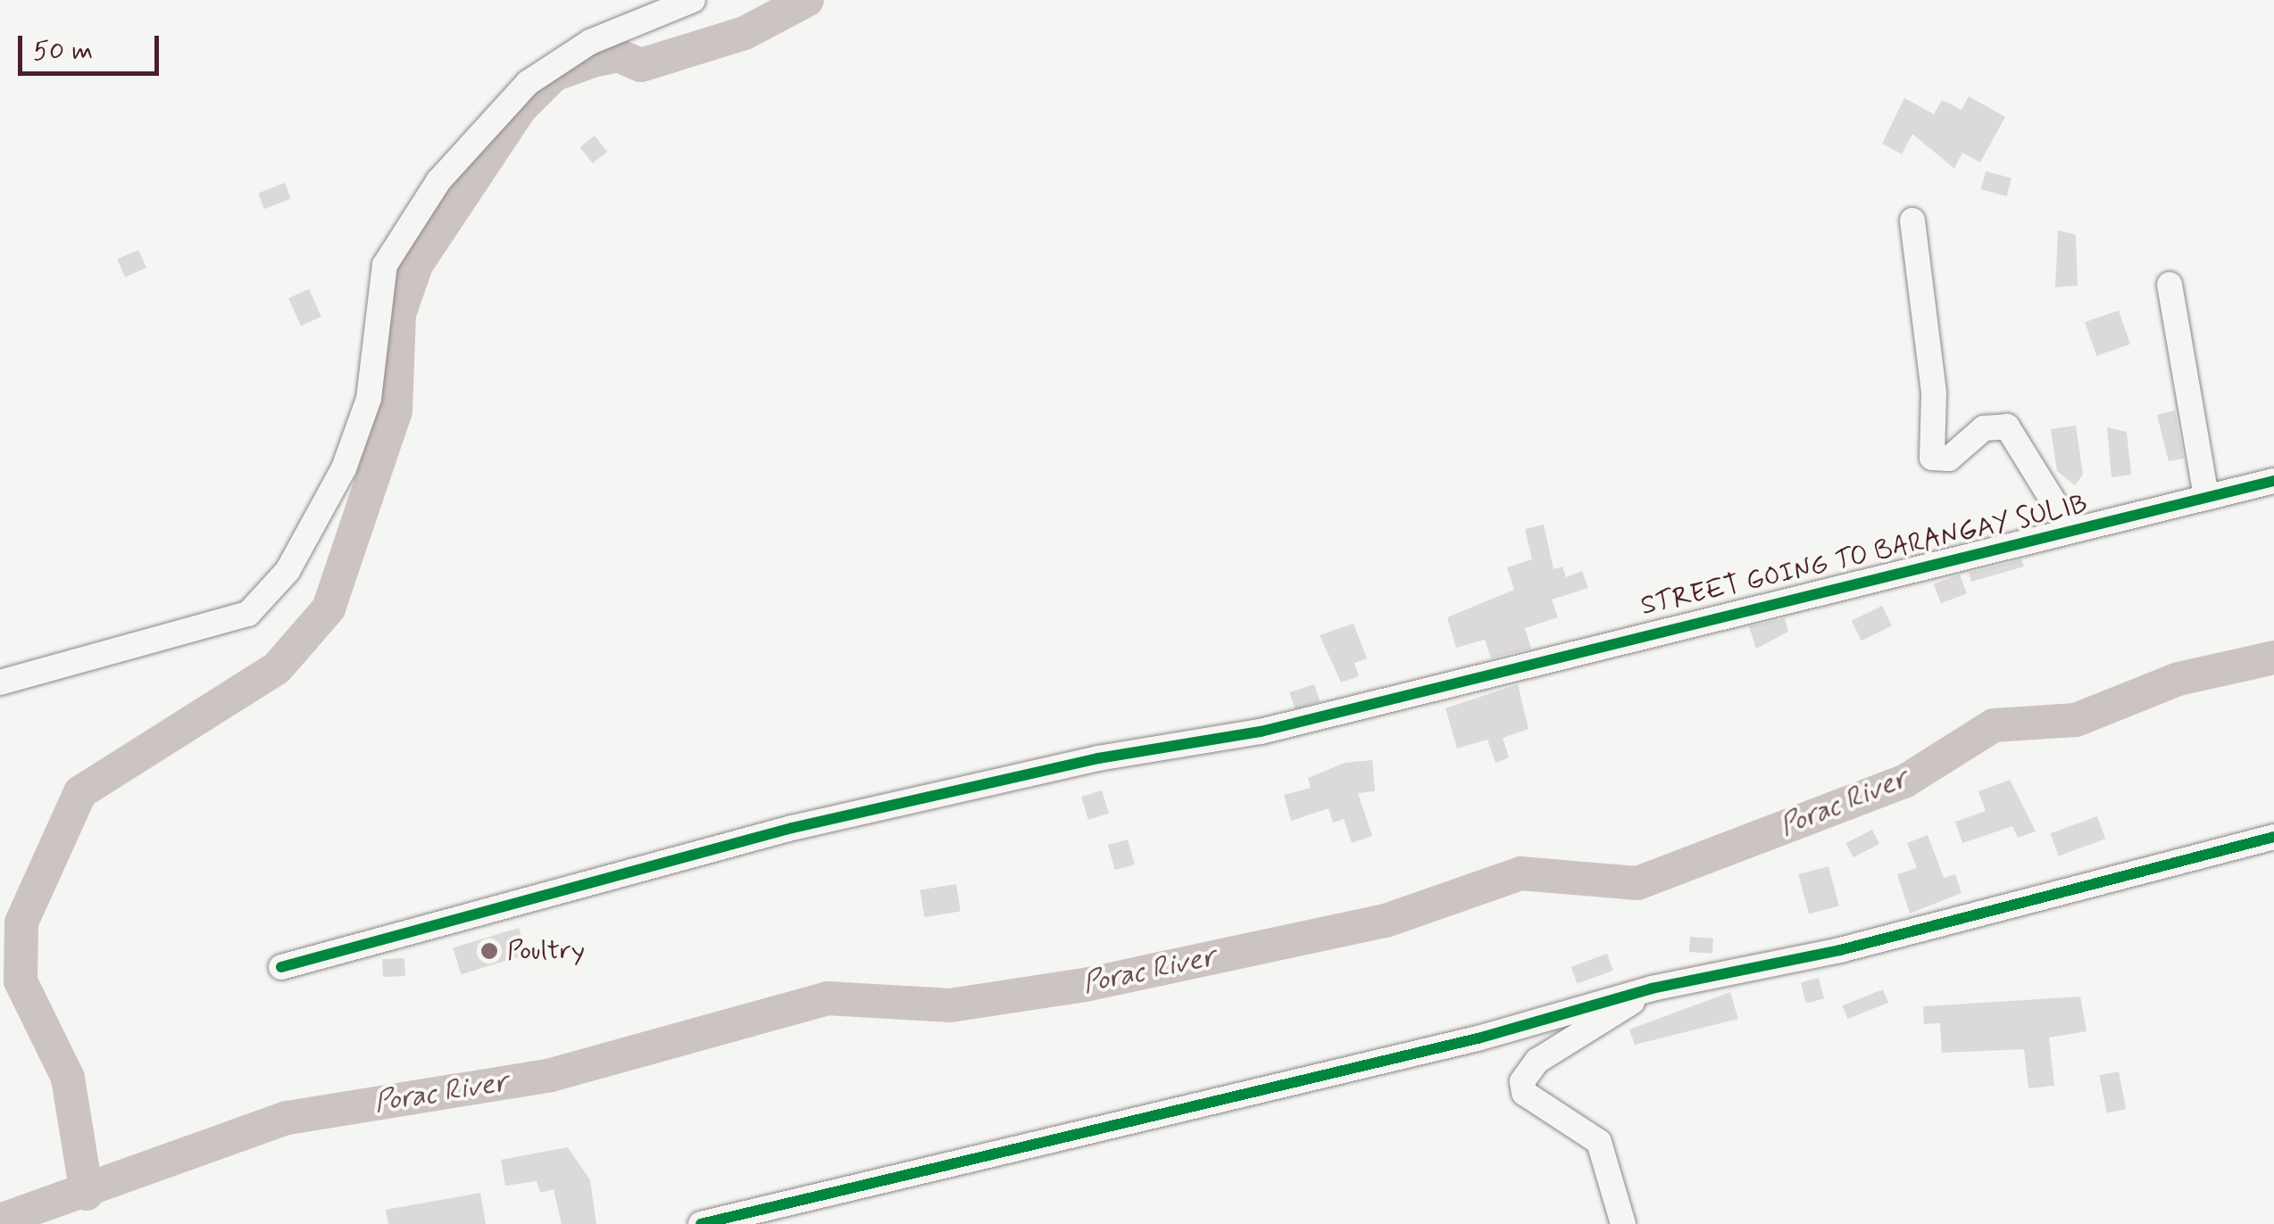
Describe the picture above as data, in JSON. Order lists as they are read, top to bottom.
{
  "streets": {
    "street": ["STREET GOING TO BARANGAY SULIB"]
  },
  "water": ["Porac River"],
  "places": ["Poultry"],
  "scale_bar": "50 m"
}
